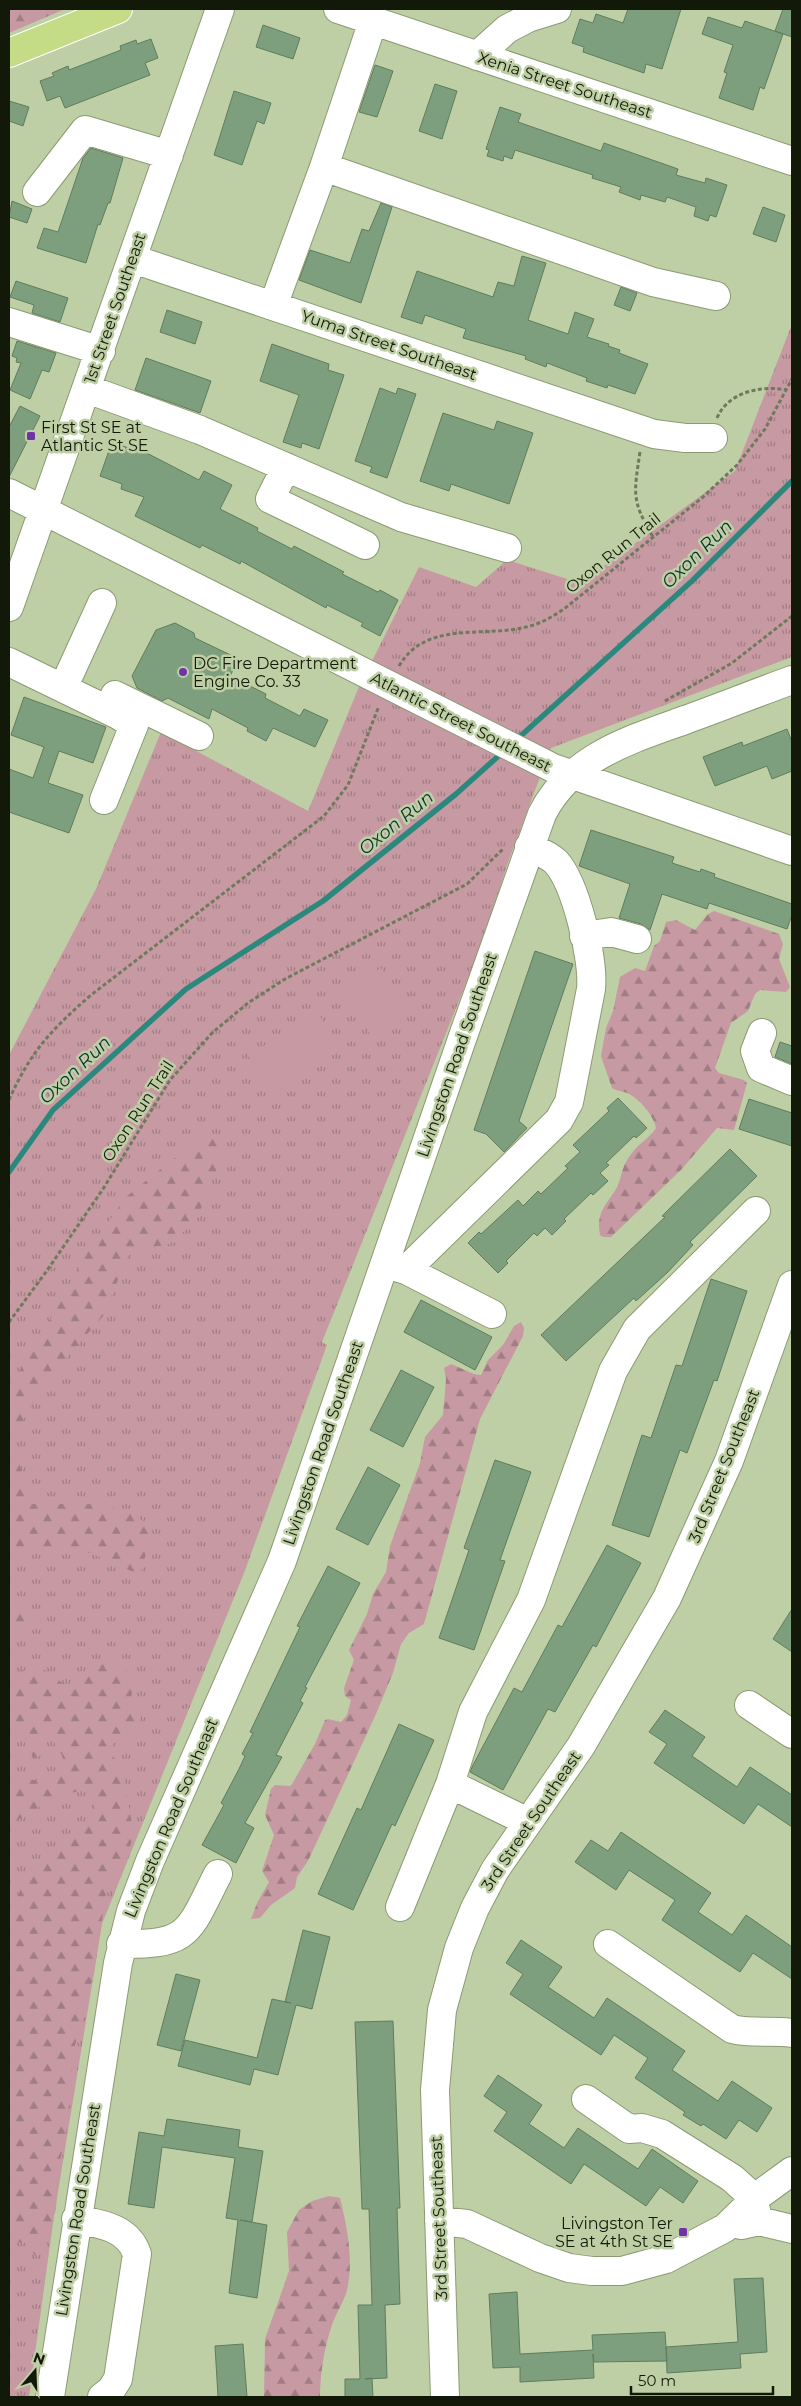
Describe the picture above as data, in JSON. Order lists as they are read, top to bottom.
{
  "streets": {
    "street": [
      "Xenia Street Southeast",
      "1st Street Southeast",
      "Yuma Street Southeast",
      "Atlantic Street Southeast",
      "Livingston Road Southeast",
      "3rd Street Southeast"
    ],
    "path": ["Oxon Run Trail"]
  },
  "crossings": [
    ["1st Street Southeast", "Yuma Street Southeast"],
    ["1st Street Southeast", "Atlantic Street Southeast"],
    ["Oxon Run Trail", "Livingston Road Southeast"],
    ["Atlantic Street Southeast", "Livingston Road Southeast"]
  ],
  "water": ["Oxon Run"],
  "places": {
    "transit": ["First St SE at Atlantic St SE", "Livingston Ter SE at 4th St SE"],
    "other": ["DC Fire Department Engine Co. 33"]
  },
  "scale_bar": "50 m",
  "north": "top"
}
